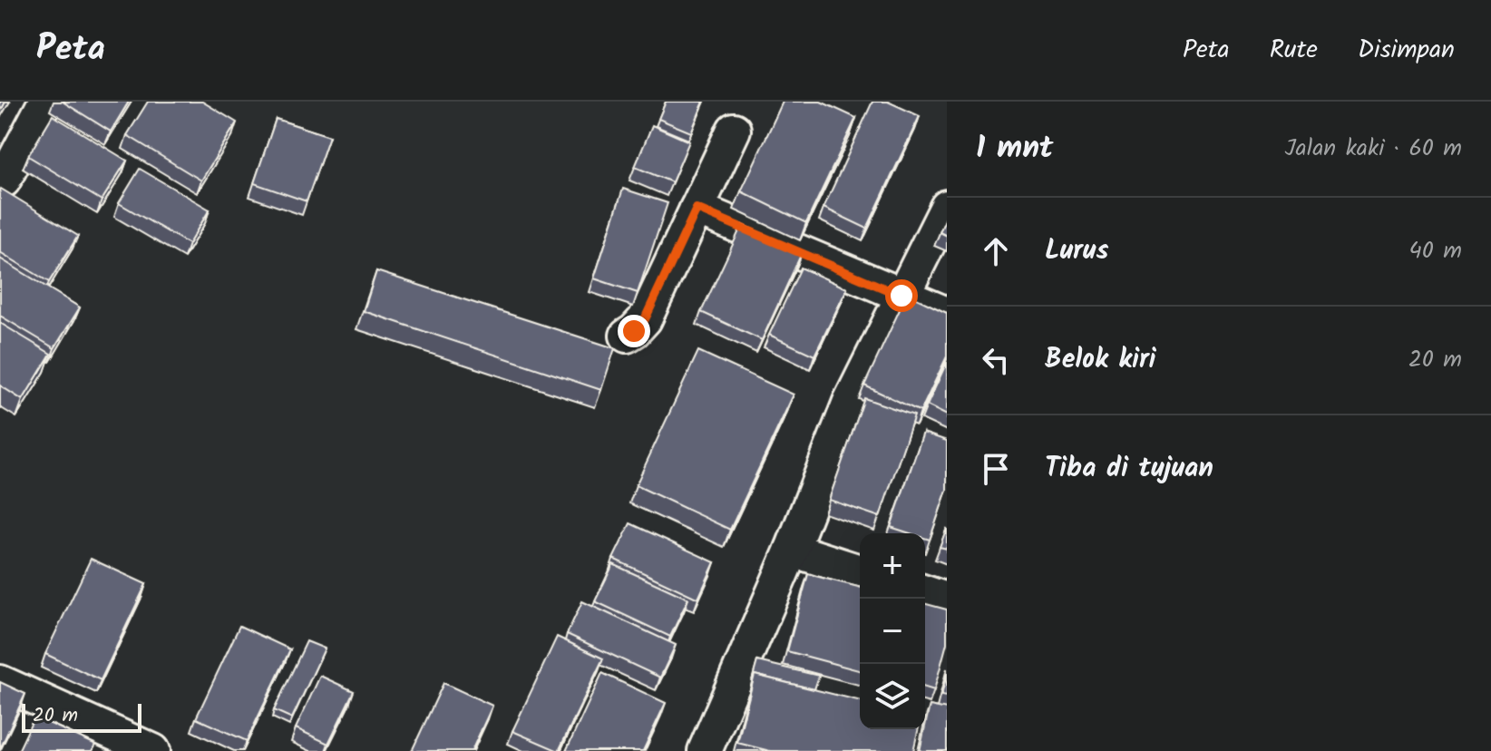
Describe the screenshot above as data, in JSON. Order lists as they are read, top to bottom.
{
  "scale_bar": "20 m",
  "page": {
    "header": "Peta",
    "nav": ["Peta", "Rute", "Disimpan"],
    "heading": ["1 mnt", "Jalan kaki · 60 m"],
    "list": [
      ["Lurus", "40 m"],
      ["Belok kiri", "20 m"],
      "Tiba di tujuan"
    ],
    "map_buttons": ["+", "−"],
    "scale": "20 m"
  }
}
